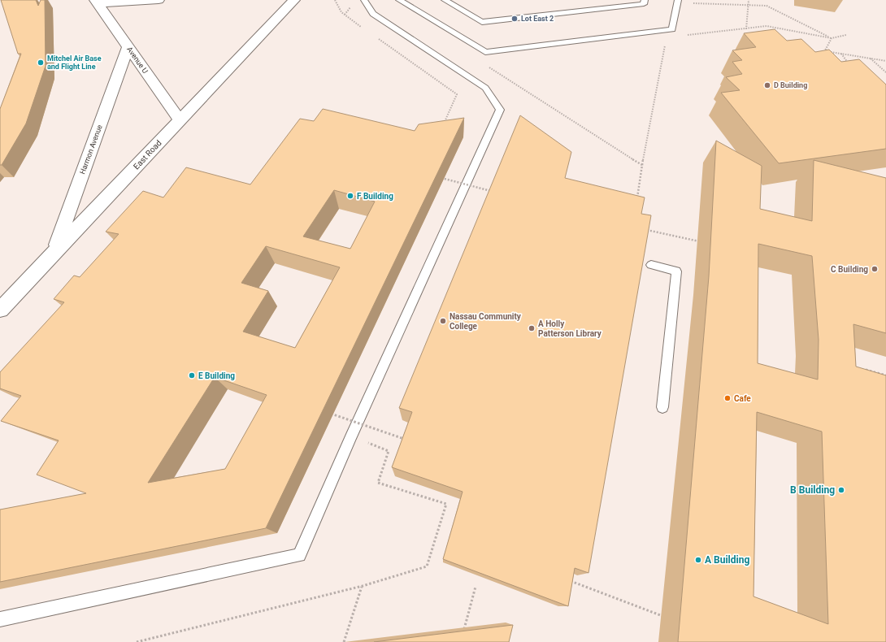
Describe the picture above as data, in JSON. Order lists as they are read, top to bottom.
{
  "streets": {
    "street": ["Avenue U", "Harmon Avenue", "East Road"]
  },
  "crossings": [
    ["Avenue U", "Harmon Avenue"],
    ["Avenue U", "East Road"],
    ["Harmon Avenue", "East Road"]
  ],
  "places": [
    "Lot East 2",
    "Mitchel Air Base and Flight Line",
    "D Building",
    "F Building",
    "C Building",
    "Nassau Community College",
    "A Holly Patterson Library",
    "E Building",
    "Cafe",
    "B Building",
    "A Building"
  ]
}
